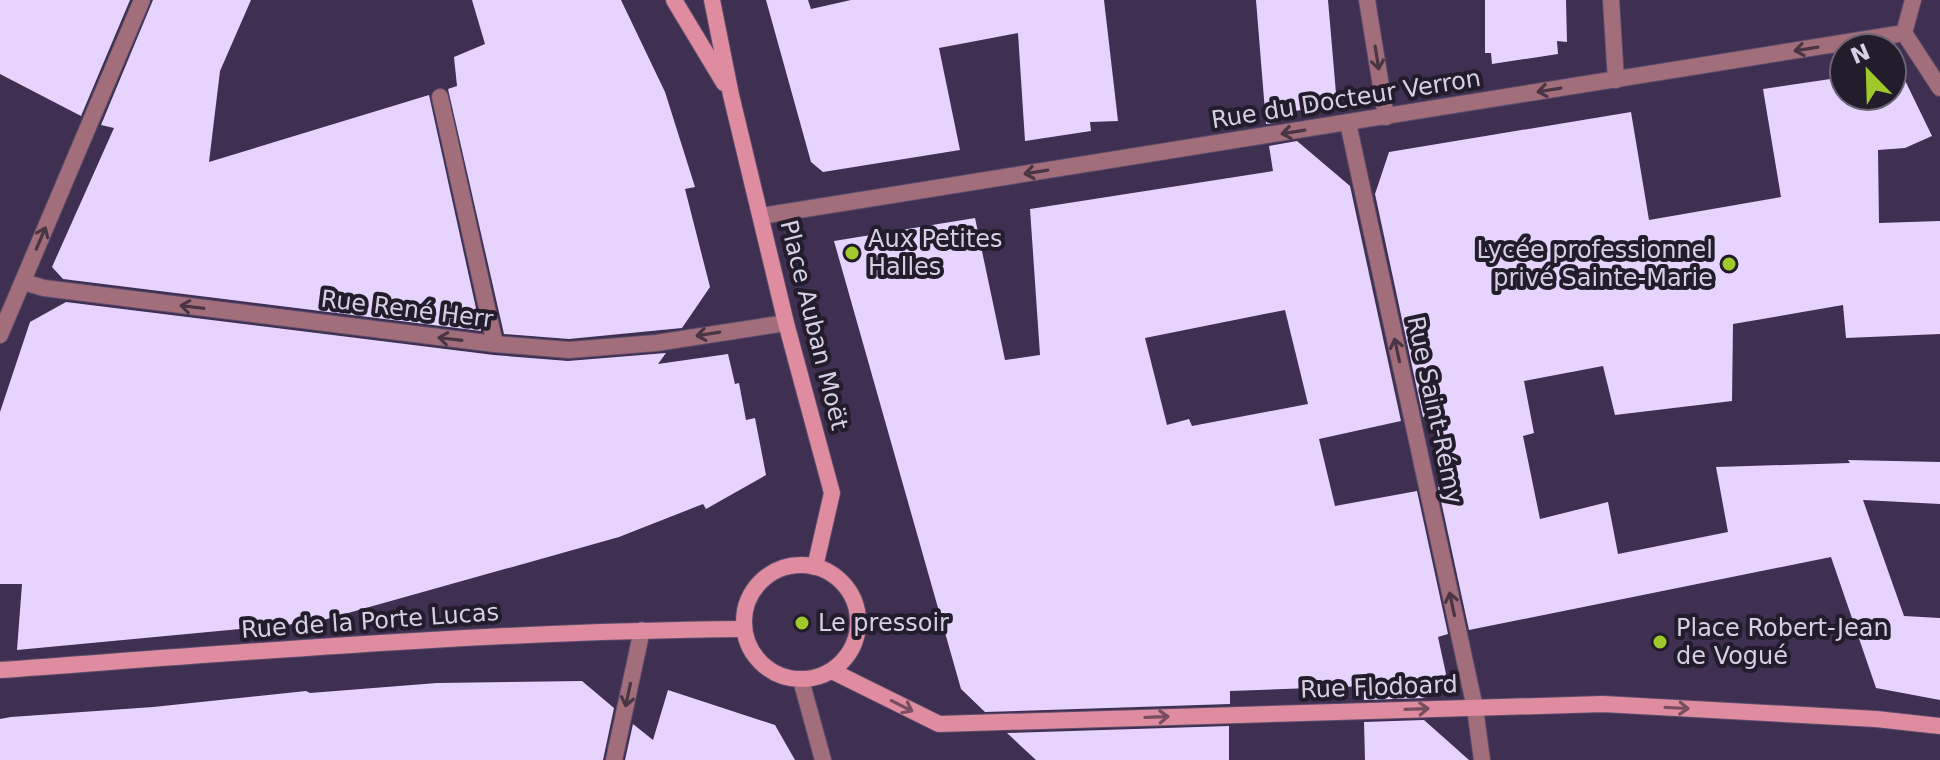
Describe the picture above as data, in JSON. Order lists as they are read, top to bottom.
{
  "streets": {
    "main road": ["Place Auban Moët", "Rue de la Porte Lucas", "Rue Flodoard"],
    "street": ["Rue du Docteur Verron", "Rue René Herr", "Rue Saint-Rémy"]
  },
  "crossings": [
    ["Rue du Docteur Verron", "Place Auban Moët"],
    ["Rue du Docteur Verron", "Rue Saint-Rémy"],
    ["Rue René Herr", "Place Auban Moët"],
    ["Place Auban Moët", "Rue de la Porte Lucas"],
    ["Place Auban Moët", "Rue Flodoard"],
    ["Rue Saint-Rémy", "Rue Flodoard"],
    ["Rue de la Porte Lucas", "Rue Flodoard"]
  ],
  "one_way": [
    "Rue du Docteur Verron",
    "Rue René Herr",
    "Rue Saint-Rémy",
    "Rue Flodoard"
  ],
  "places": [
    "Aux Petites Halles",
    "Lycée professionnel privé Sainte-Marie",
    "Le pressoir",
    "Place Robert-Jean de Vogué"
  ],
  "north": "top left"
}
